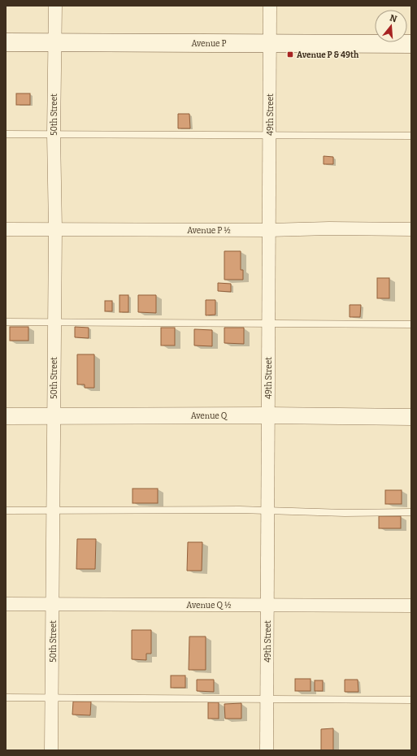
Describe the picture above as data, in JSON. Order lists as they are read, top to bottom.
{
  "streets": {
    "main road": ["Avenue P"],
    "street": [
      "50th Street",
      "49th Street",
      "Avenue P ½",
      "Avenue Q",
      "Avenue Q ½"
    ]
  },
  "crossings": [
    ["Avenue P", "50th Street"],
    ["Avenue P", "49th Street"],
    ["50th Street", "Avenue P ½"],
    ["50th Street", "Avenue Q"],
    ["50th Street", "Avenue Q ½"],
    ["49th Street", "Avenue P ½"],
    ["49th Street", "Avenue Q"],
    ["49th Street", "Avenue Q ½"]
  ],
  "places": {
    "transit": ["Avenue P & 49th"]
  },
  "north": "top"
}
